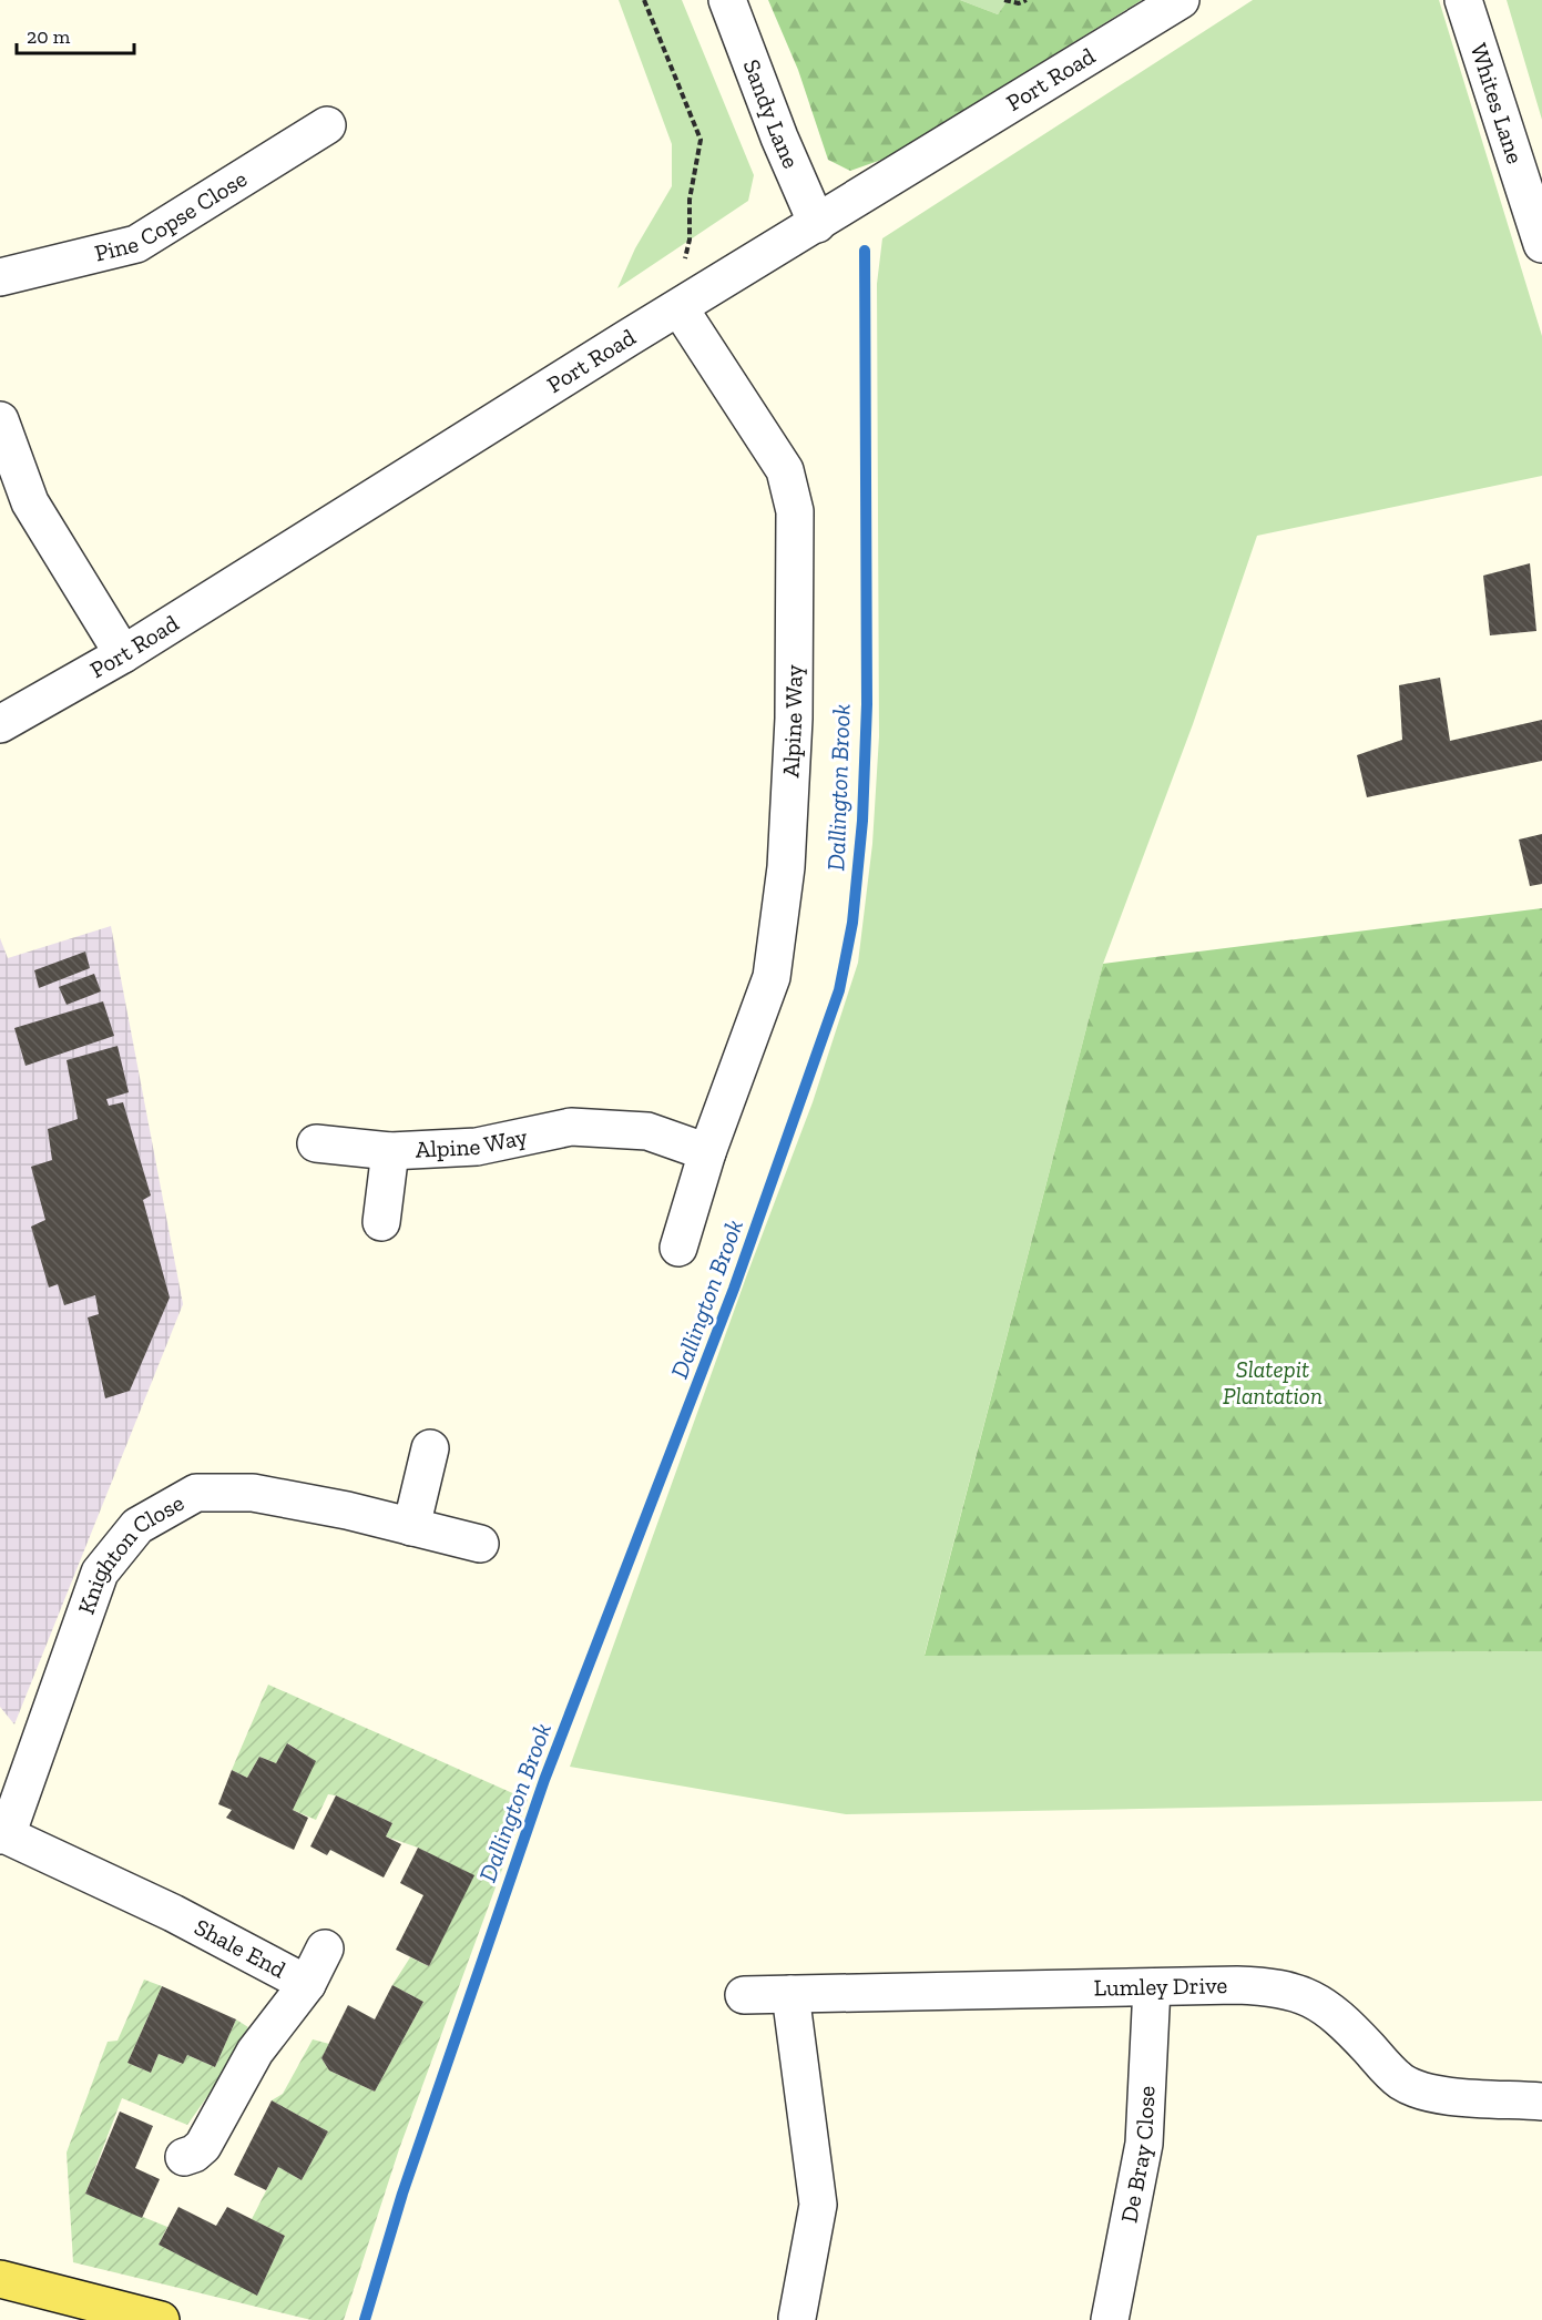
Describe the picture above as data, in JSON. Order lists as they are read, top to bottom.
{
  "streets": {
    "street": [
      "Port Road",
      "Whites Lane",
      "Sandy Lane",
      "Pine Copse Close",
      "Alpine Way",
      "Knighton Close",
      "Shale End",
      "Lumley Drive",
      "De Bray Close"
    ]
  },
  "crossings": [
    ["Port Road", "Sandy Lane"],
    ["Port Road", "Alpine Way"],
    ["Knighton Close", "Shale End"],
    ["Lumley Drive", "De Bray Close"]
  ],
  "water": ["Dallington Brook"],
  "parks": ["Slatepit Plantation"],
  "scale_bar": "20 m"
}
